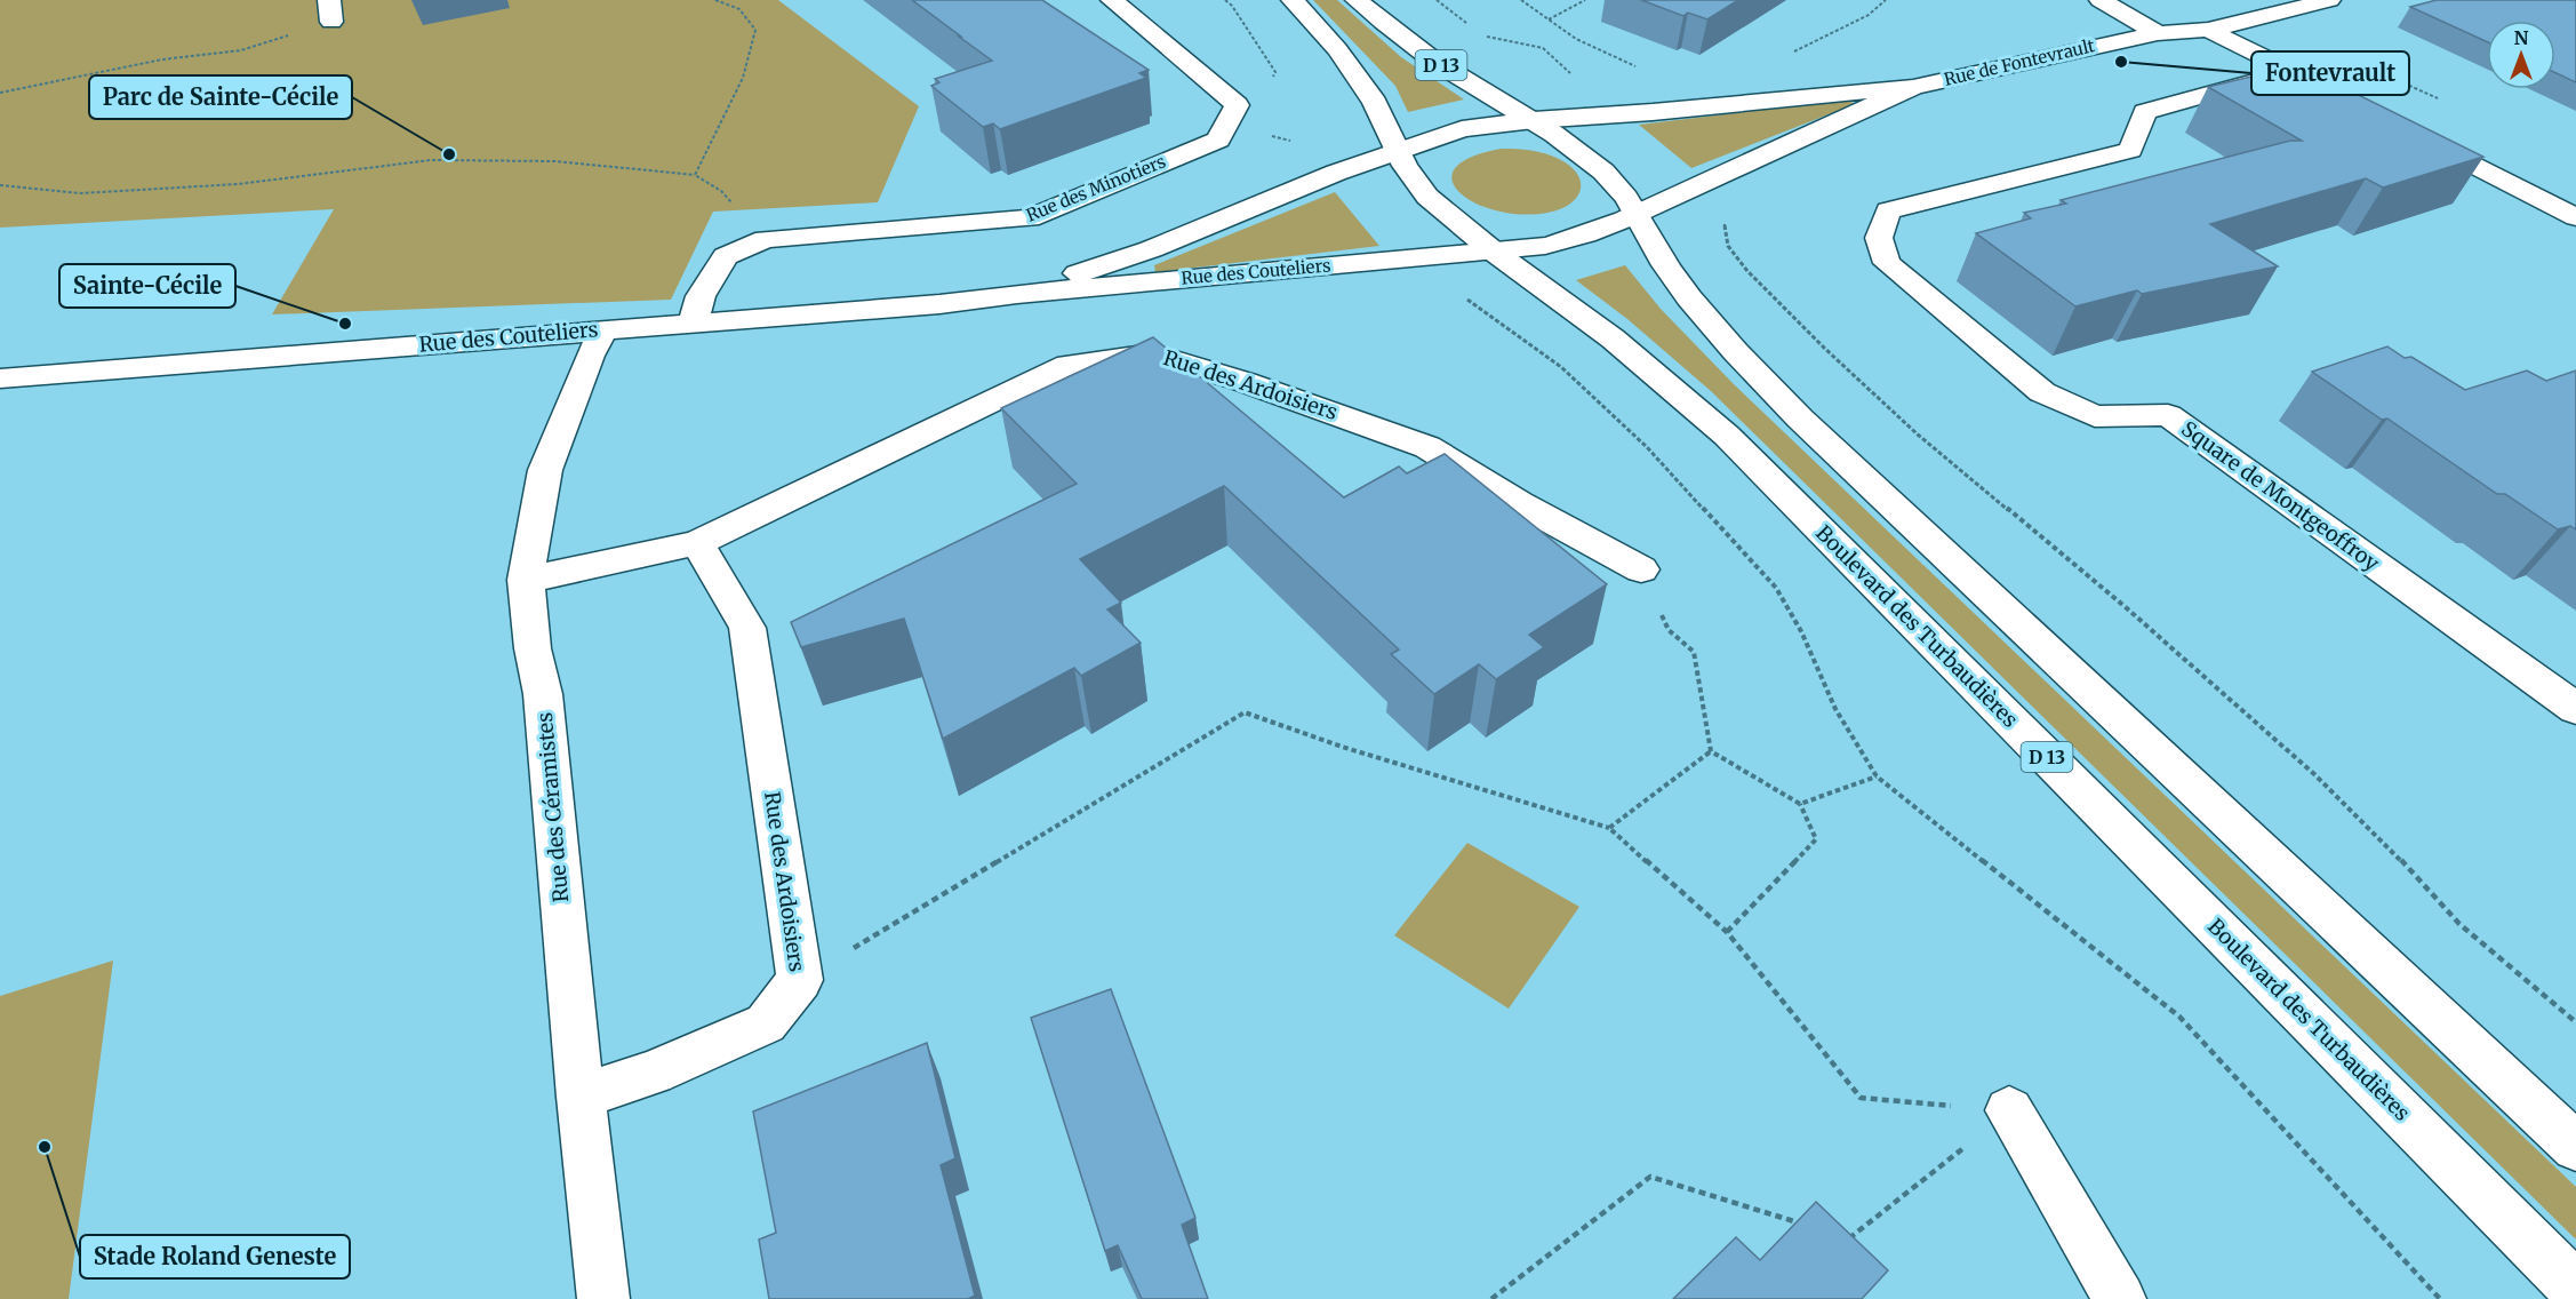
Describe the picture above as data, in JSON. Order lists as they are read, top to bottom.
{
  "streets": {
    "street": [
      "Rue de Fontevrault",
      "D 13",
      "Rue des Minotiers",
      "Rue des Couteliers",
      "Rue des Ardoisiers",
      "Square de Montgeoffroy",
      "Boulevard des Turbaudières",
      "Rue des Céramistes"
    ]
  },
  "crossings": [
    ["Rue de Fontevrault", "D 13"],
    ["Rue de Fontevrault", "Rue des Couteliers"],
    ["Rue de Fontevrault", "Square de Montgeoffroy"],
    ["D 13", "Rue des Couteliers"],
    ["Rue des Minotiers", "Rue des Couteliers"],
    ["Rue des Couteliers", "Boulevard des Turbaudières"],
    ["Rue des Couteliers", "Rue des Céramistes"],
    ["Rue des Ardoisiers", "Rue des Céramistes"]
  ],
  "places": [
    "Fontevrault",
    "Parc de Sainte-Cécile",
    "Sainte-Cécile",
    "Stade Roland Geneste"
  ],
  "north": "top"
}
